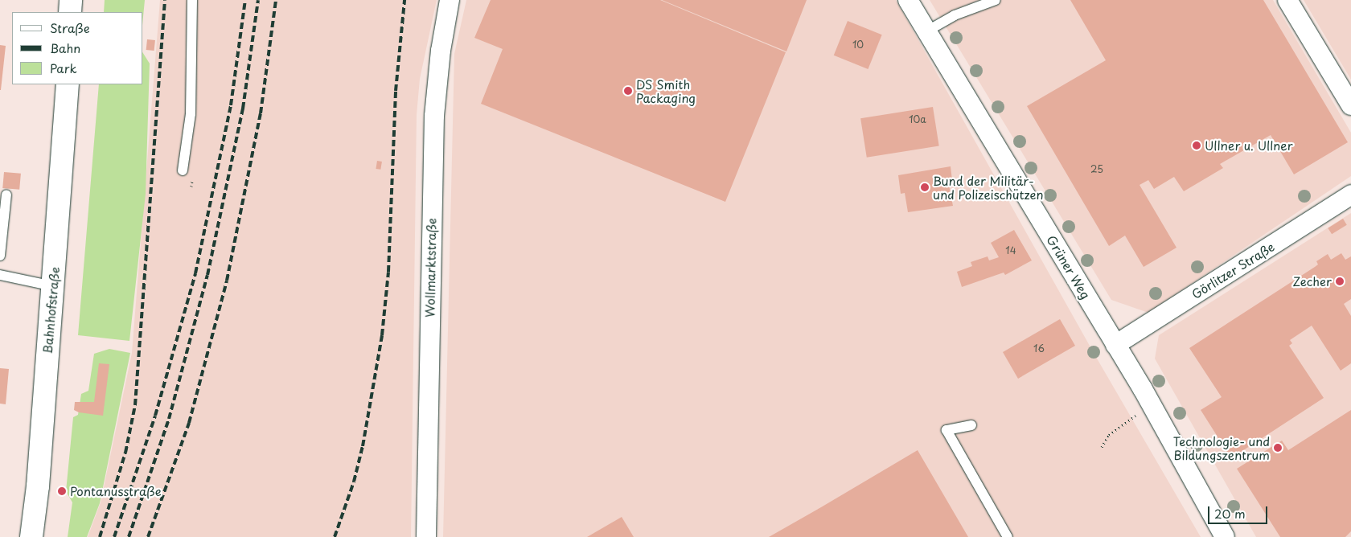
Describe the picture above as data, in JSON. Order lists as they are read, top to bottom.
{
  "streets": {
    "main road": ["Bahnhofstraße"],
    "street": ["Grüner Weg", "Wollmarktstraße", "Görlitzer Straße"]
  },
  "crossings": [
    ["Grüner Weg", "Görlitzer Straße"]
  ],
  "places": [
    "DS Smith Packaging",
    "Ullner u. Ullner",
    "Bund der Militär- und Polizeischützen",
    "Zecher",
    "Technologie- und Bildungszentrum",
    "Pontanusstraße"
  ],
  "house_numbers": [
    "10",
    "10a",
    "25",
    "14",
    "16"
  ],
  "legend": ["Straße", "Bahn", "Park"],
  "scale_bar": "20 m"
}
